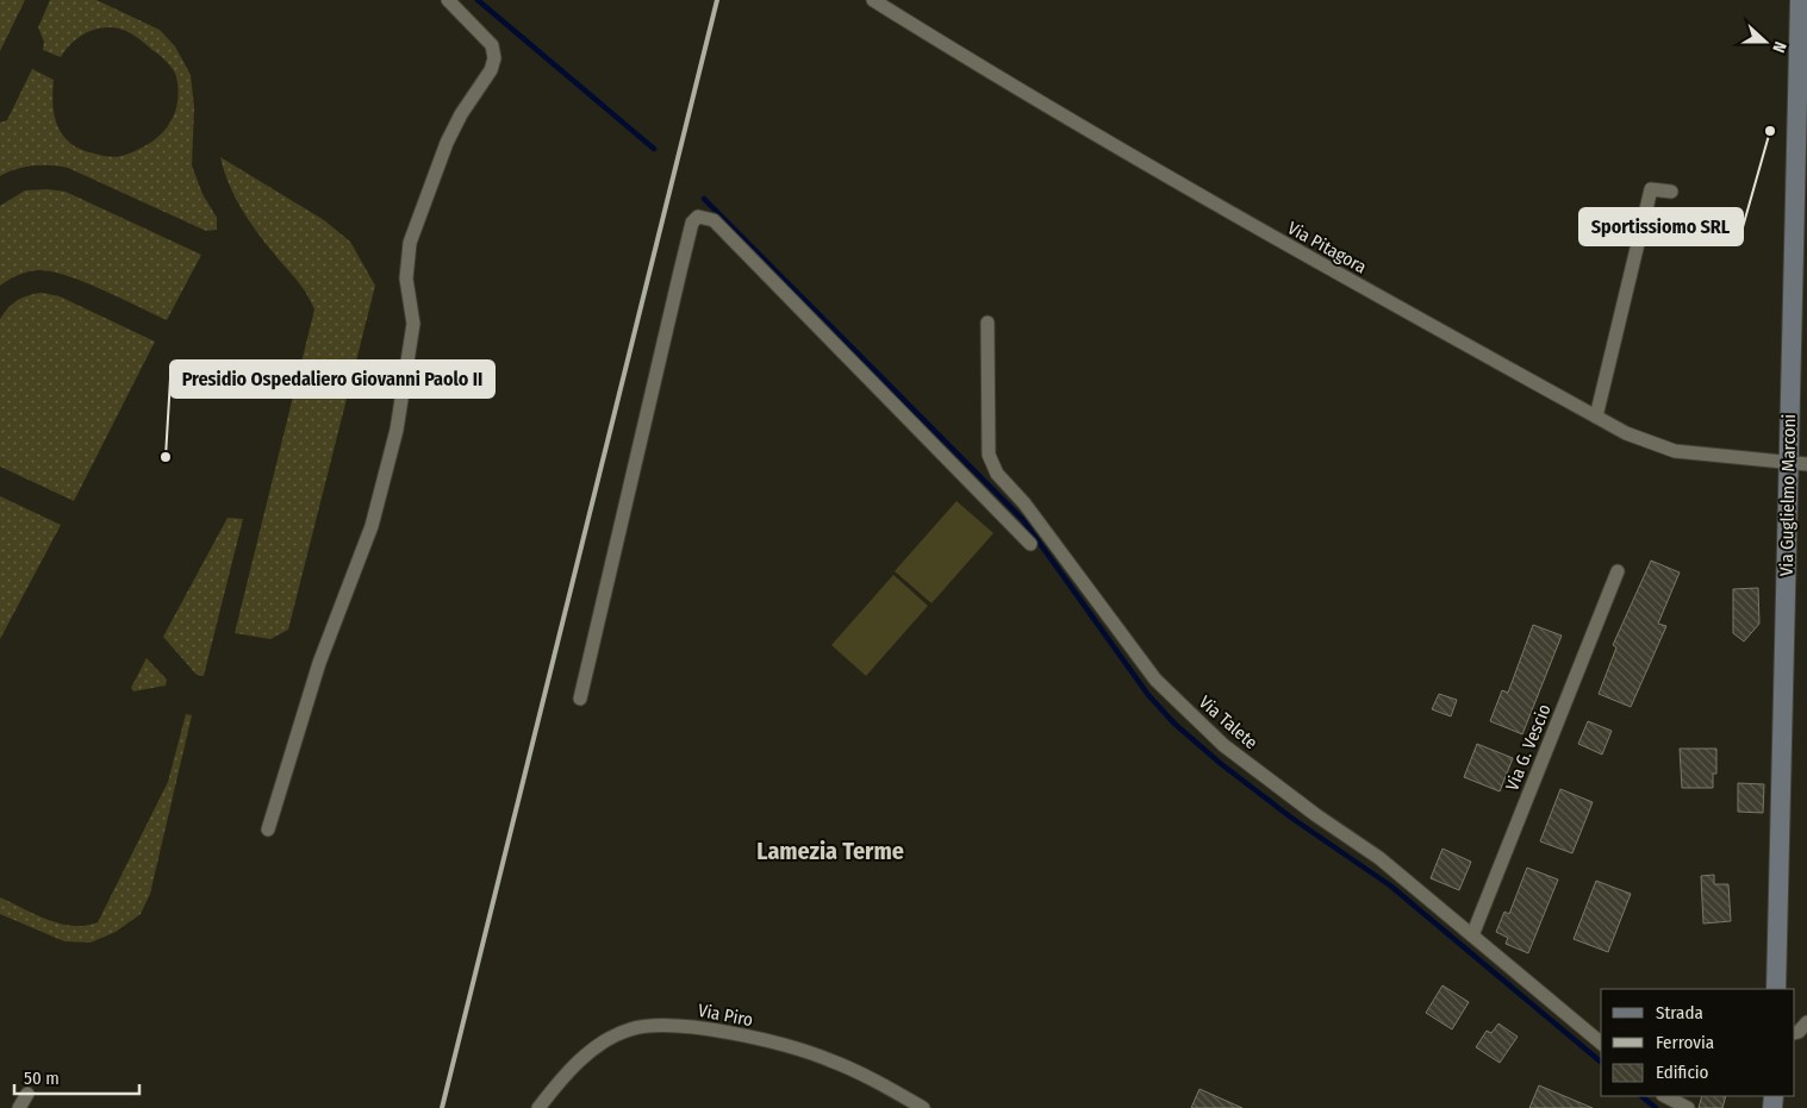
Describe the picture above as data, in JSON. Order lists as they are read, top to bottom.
{
  "streets": {
    "main road": ["Via Guglielmo Marconi"],
    "street": [
      "Via Pitagora",
      "Via Talete",
      "Via G. Vescio",
      "Via Piro"
    ]
  },
  "crossings": [
    ["Via Pitagora", "Via Guglielmo Marconi"],
    ["Via Talete", "Via G. Vescio"]
  ],
  "districts": ["Lamezia Terme"],
  "places": ["Sportissiomo SRL", "Presidio Ospedaliero Giovanni Paolo II"],
  "legend": ["Strada", "Ferrovia", "Edificio"],
  "scale_bar": "50 m",
  "north": "right"
}
